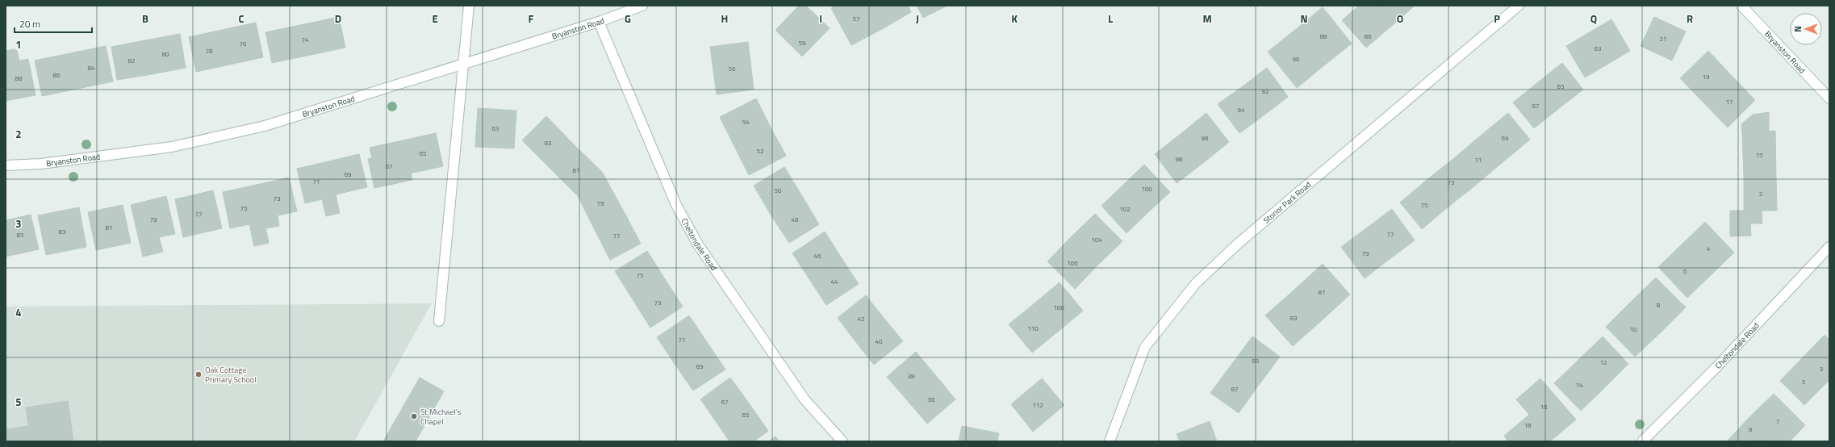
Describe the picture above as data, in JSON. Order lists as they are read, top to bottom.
{
  "streets": {
    "street": ["Bryanston Road", "Stonor Park Road", "Cheltondale Road"]
  },
  "crossings": [
    ["Bryanston Road", "Cheltondale Road"]
  ],
  "places": ["Oak Cottage Primary School", "St Michael's Chapel"],
  "house_numbers": [
    "57",
    "88",
    "86",
    "21",
    "74",
    "59",
    "76",
    "63",
    "78",
    "80",
    "90",
    "82",
    "84",
    "56",
    "86",
    "19",
    "88",
    "65",
    "92",
    "17",
    "67",
    "94",
    "54",
    "63",
    "96",
    "69",
    "83",
    "52",
    "65",
    "15",
    "98",
    "71",
    "67",
    "81",
    "69",
    "71",
    "73",
    "100",
    "50",
    "2",
    "73",
    "79",
    "75",
    "75",
    "102",
    "77",
    "79",
    "48",
    "81",
    "83",
    "77",
    "85",
    "77",
    "104",
    "4",
    "79",
    "46",
    "106",
    "6",
    "75",
    "44",
    "81",
    "73",
    "8",
    "108",
    "83",
    "42",
    "110",
    "10",
    "71",
    "40",
    "85",
    "12",
    "69",
    "3",
    "38",
    "5",
    "14",
    "87",
    "36",
    "67",
    "112",
    "16",
    "65",
    "7",
    "18",
    "9"
  ],
  "scale_bar": "20 m",
  "north": "left",
  "grid": {
    "columns": [
      "B",
      "C",
      "D",
      "E",
      "F",
      "G",
      "H",
      "I",
      "J",
      "K",
      "L",
      "M",
      "N",
      "O",
      "P",
      "Q",
      "R"
    ],
    "rows": [
      "1",
      "2",
      "3",
      "4",
      "5"
    ]
  }
}
